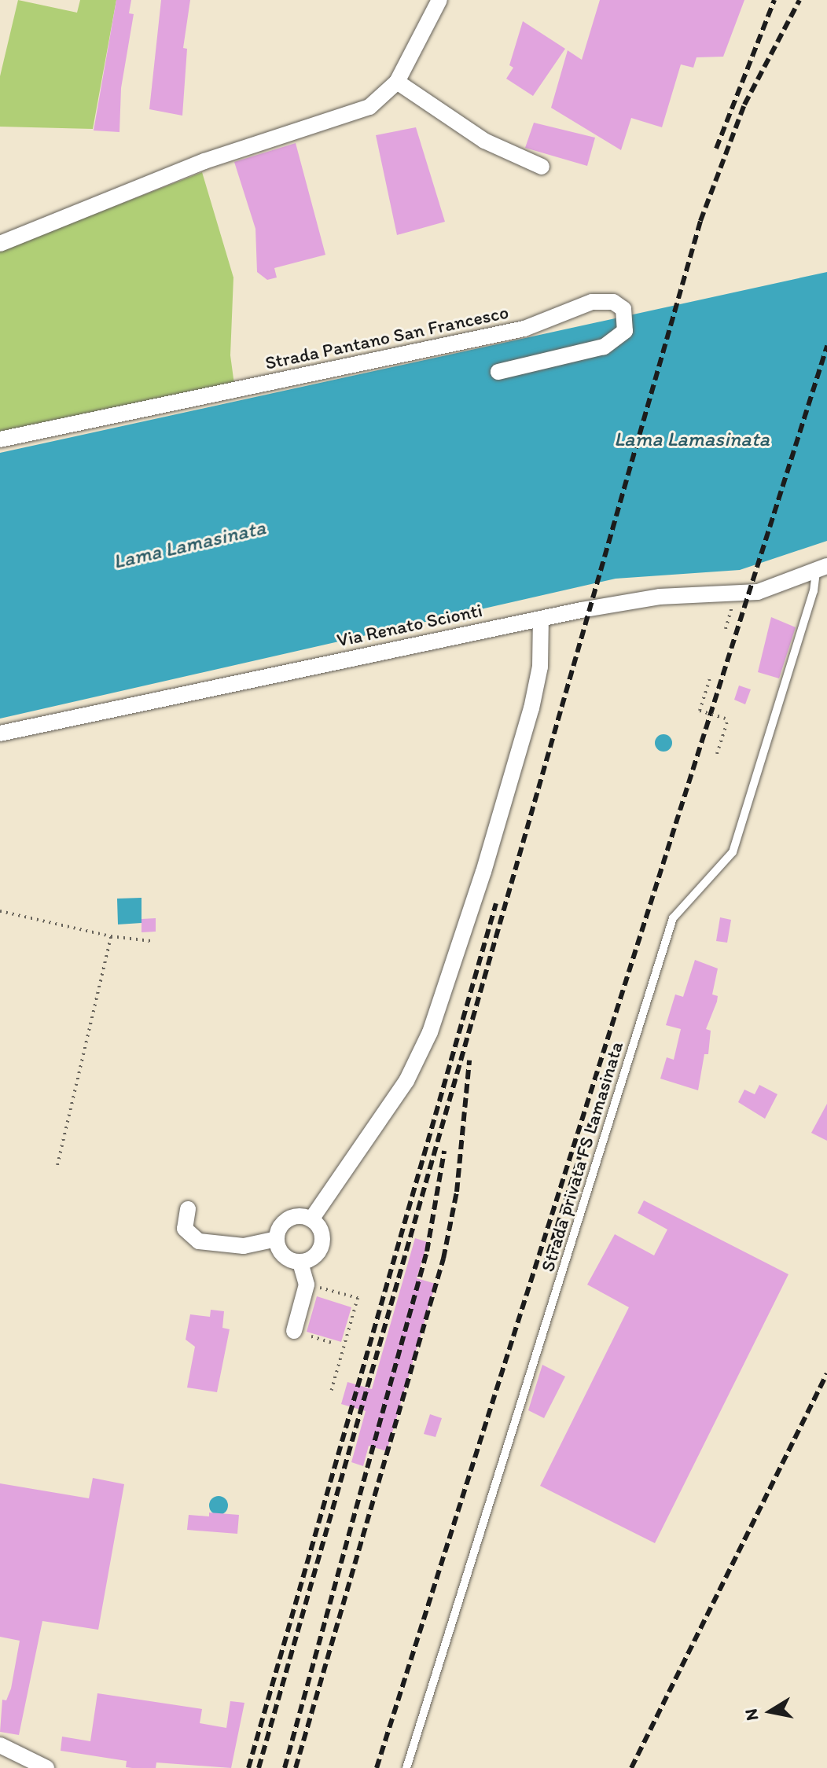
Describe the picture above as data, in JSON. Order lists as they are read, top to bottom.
{
  "streets": {
    "street": ["Strada Pantano San Francesco", "Via Renato Scionti"],
    "lane": ["Strada privata FS Lamasinata"]
  },
  "crossings": [
    ["Via Renato Scionti", "Strada privata FS Lamasinata"]
  ],
  "water": ["Lama Lamasinata"],
  "north": "left"
}
